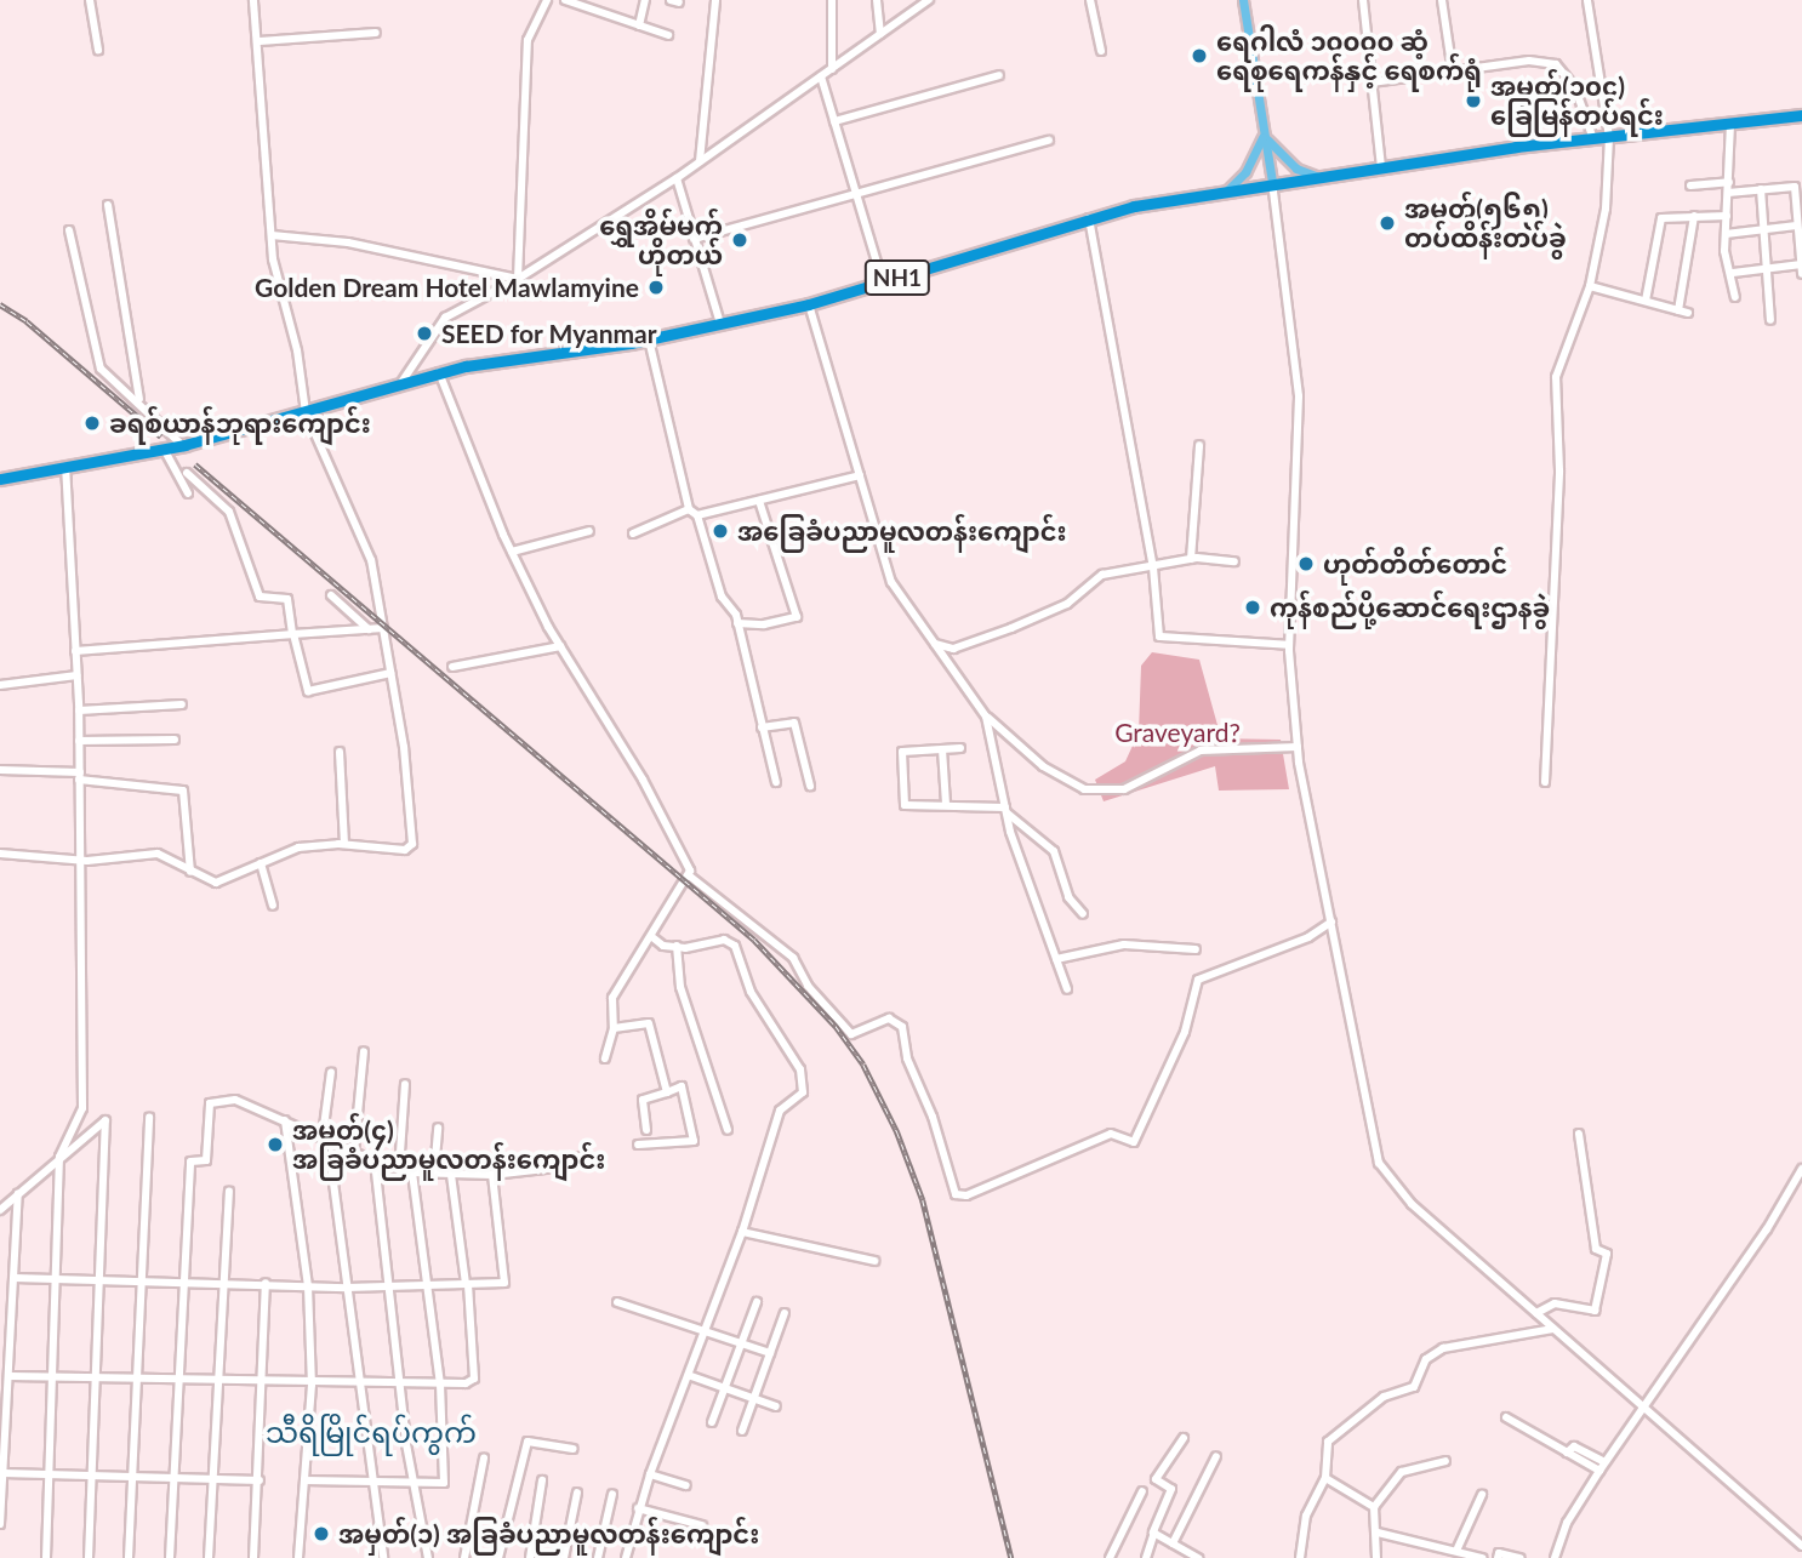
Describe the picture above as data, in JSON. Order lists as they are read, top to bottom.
{
  "streets": {
    "highway": ["NH1"]
  },
  "districts": ["သီရိမြိုင်ရပ်ကွက်"],
  "parks": ["Graveyard?"],
  "places": [
    "ရေဂါလံ ၁၀၀၀၀ ဆံ့ ရေစုရေကန်နှင့် ရေစက်ရုံ",
    "အမှတ်(၁၀၄) ခြေမြန်တပ်ရင်း",
    "အမှတ်(၅၆၅) တပ်ထိန်းတပ်ခွဲ",
    "ရွှေအိမ်မက် ဟိုတယ်",
    "Golden Dream Hotel Mawlamyine",
    "SEED for Myanmar",
    "ခရစ်ယာန်ဘုရားကျောင်း",
    "အခြေခံပညာမူလတန်းကျောင်း",
    "ဟုတ်တိတ်တောင်",
    "ကုန်စည်ပို့ဆောင်ရေးဌာနခွဲ",
    "အမှတ်(၄) အခြခံပညာမူလတန်းကျောင်း",
    "အမှတ်(၁) အခြခံပညာမူလတန်းကျောင်း"
  ]
}
